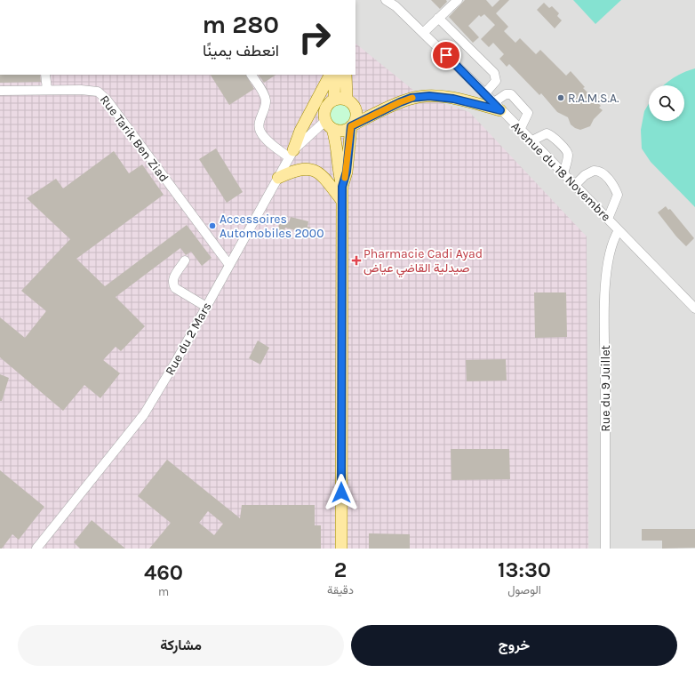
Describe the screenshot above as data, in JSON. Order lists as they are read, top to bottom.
{
  "streets": {
    "street": [
      "Rue Tarik Ben Ziad",
      "Avenue du 18 Novembre",
      "Rue du 2 Mars",
      "Rue du 9 Juillet"
    ]
  },
  "crossings": [
    ["Rue Tarik Ben Ziad", "Rue du 2 Mars"],
    ["Avenue du 18 Novembre", "Rue du 9 Juillet"]
  ],
  "places": {
    "other": ["R.A.M.S.A.", "Accessoires Automobiles 2000"],
    "health": ["Pharmacie Cadi Ayad صيدلية القاضي عياض"]
  },
  "page": {
    "turn": ["280 m", "انعطف يمينًا"],
    "eta": [
      "13:30",
      "الوصول",
      "2",
      "دقيقة",
      "460",
      "m"
    ],
    "buttons": ["خروج", "مشاركة"]
  }
}
